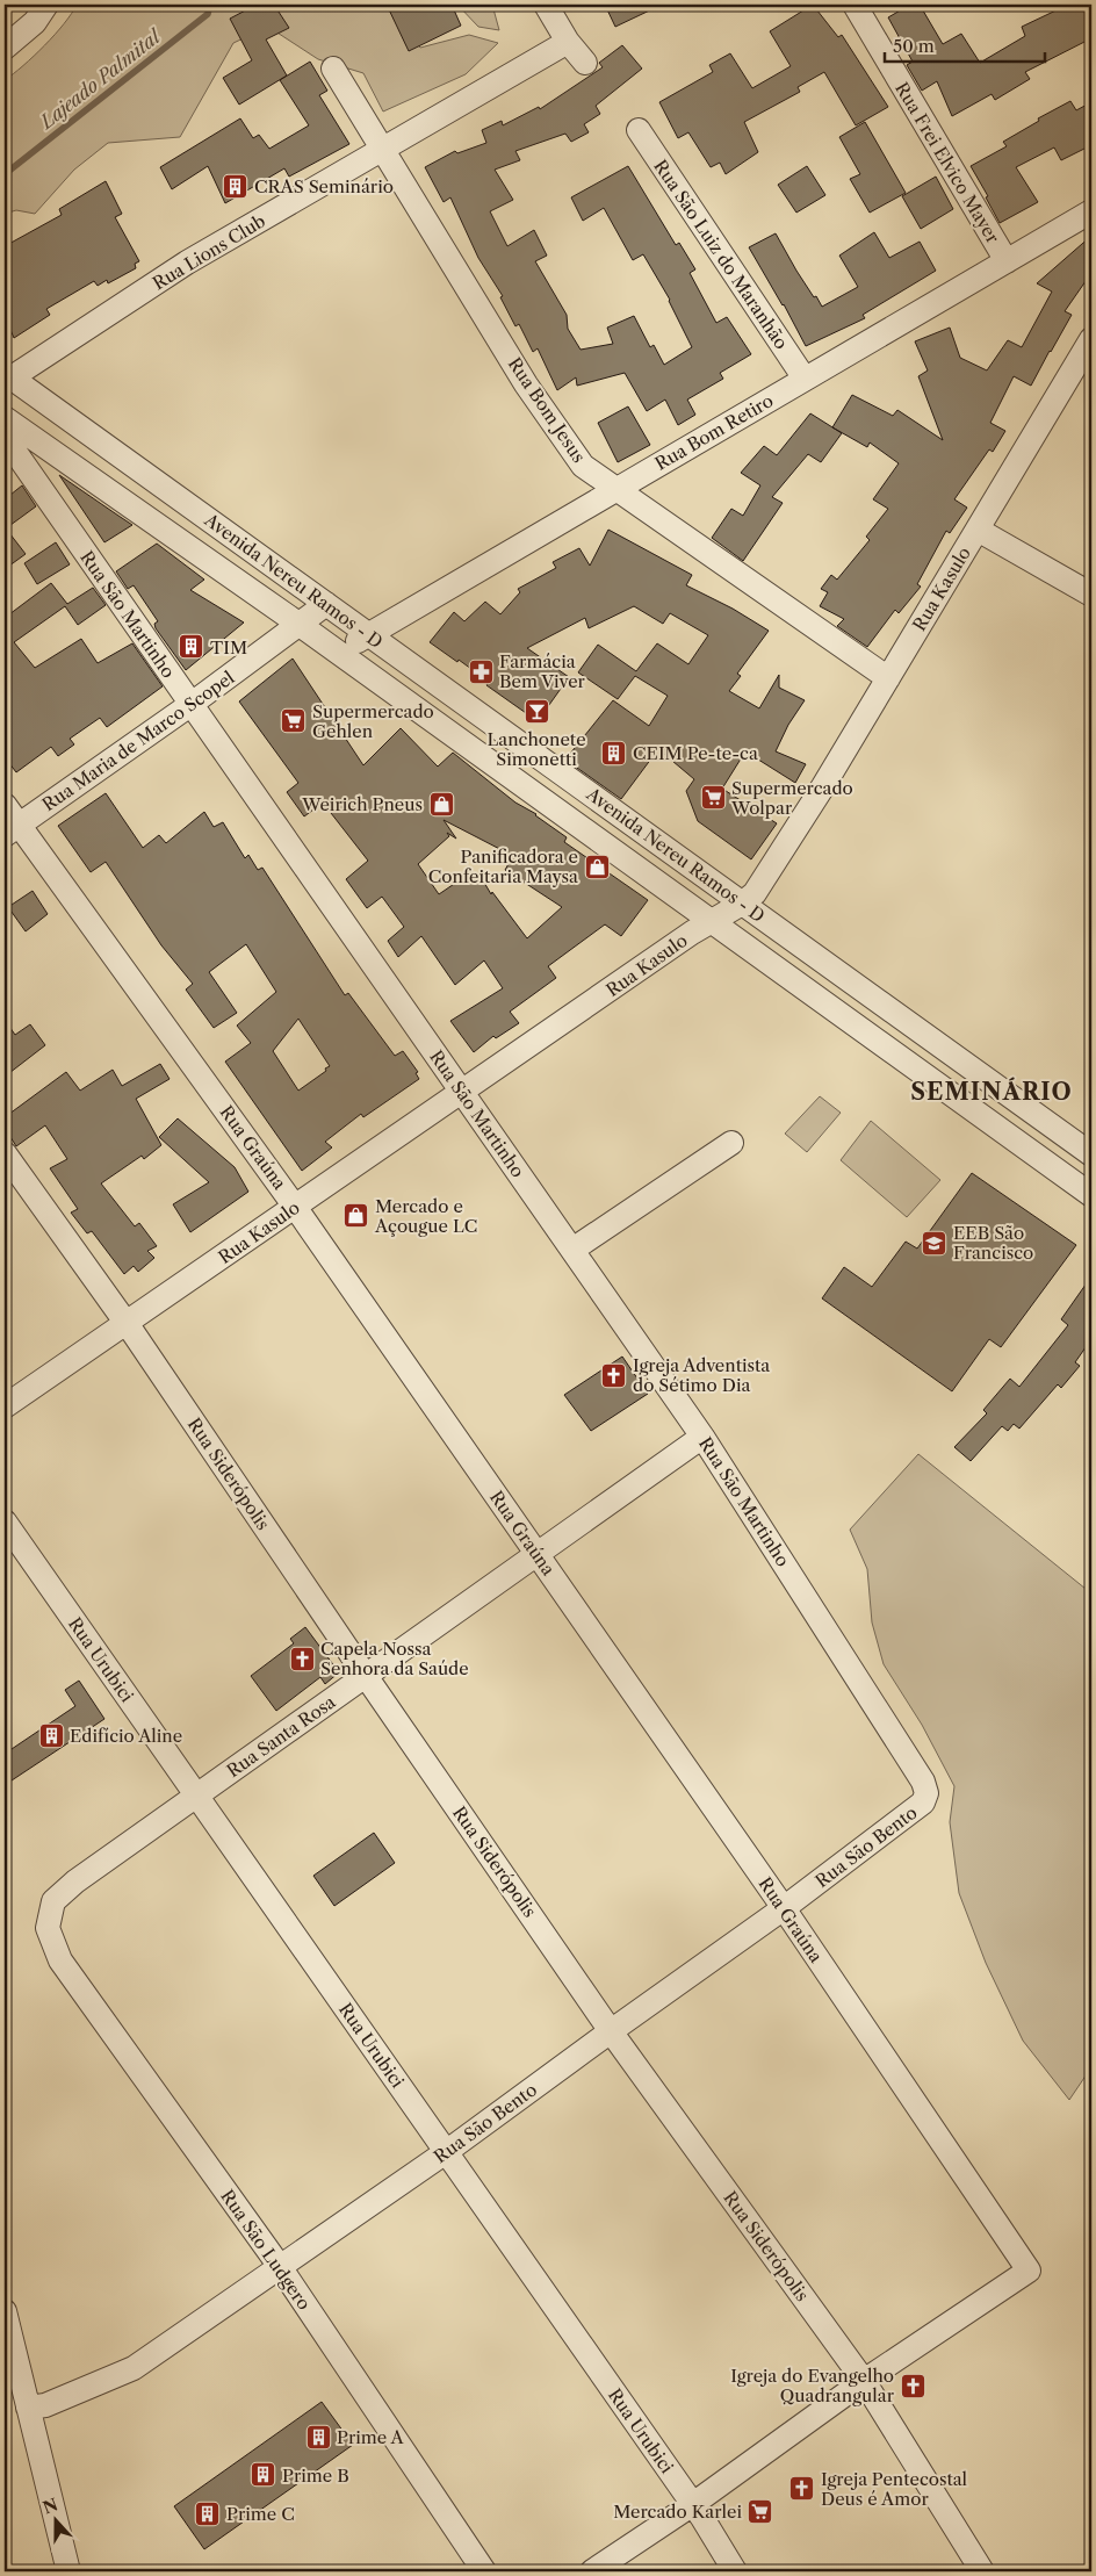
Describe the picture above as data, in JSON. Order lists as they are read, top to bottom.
{
  "streets": {
    "street": [
      "Rua Frei Elvico Mayer",
      "Rua Lions Club",
      "Rua São Luiz do Maranhão",
      "Rua Bom Jesus",
      "Rua Bom Retiro",
      "Avenida Nereu Ramos - D",
      "Rua Kasulo",
      "Rua São Martinho",
      "Rua Maria de Marco Scopel",
      "Rua Graúna",
      "Rua Siderópolis",
      "Rua Urubici",
      "Rua Santa Rosa",
      "Rua São Bento",
      "Rua São Ludgero"
    ]
  },
  "crossings": [
    ["Rua Frei Elvico Mayer", "Rua Bom Retiro"],
    ["Rua Lions Club", "Rua Bom Jesus"],
    ["Rua Lions Club", "Avenida Nereu Ramos - D"],
    ["Rua São Luiz do Maranhão", "Rua Bom Retiro"],
    ["Rua Bom Jesus", "Rua Bom Retiro"],
    ["Rua Bom Jesus", "Rua Kasulo"],
    ["Rua Bom Retiro", "Avenida Nereu Ramos - D"],
    ["Avenida Nereu Ramos - D", "Rua Kasulo"],
    ["Avenida Nereu Ramos - D", "Rua Maria de Marco Scopel"],
    ["Rua Kasulo", "Rua São Martinho"],
    ["Rua Kasulo", "Rua Graúna"],
    ["Rua Kasulo", "Rua Siderópolis"],
    ["Rua São Martinho", "Rua Maria de Marco Scopel"],
    ["Rua São Martinho", "Rua Santa Rosa"],
    ["Rua São Martinho", "Rua São Bento"],
    ["Rua Maria de Marco Scopel", "Rua Graúna"],
    ["Rua Graúna", "Rua Siderópolis"],
    ["Rua Graúna", "Rua Santa Rosa"],
    ["Rua Graúna", "Rua São Bento"],
    ["Rua Siderópolis", "Rua Santa Rosa"],
    ["Rua Siderópolis", "Rua São Bento"],
    ["Rua Urubici", "Rua Santa Rosa"],
    ["Rua Urubici", "Rua São Bento"],
    ["Rua Santa Rosa", "Rua São Ludgero"],
    ["Rua São Bento", "Rua São Ludgero"]
  ],
  "districts": ["SEMINÁRIO"],
  "water": ["Lajeado Palmital"],
  "places": {
    "building": [
      "CRAS Seminário",
      "TIM",
      "CEIM Pe-te-ca",
      "Edifício Aline",
      "Prime A",
      "Prime B",
      "Prime C"
    ],
    "pharmacy": ["Farmácia Bem Viver"],
    "bar": ["Lanchonete Simonetti"],
    "supermarket": ["Supermercado Gehlen", "Supermercado Wolpar", "Mercado Karlei"],
    "shop": ["Weirich Pneus", "Panificadora e Confeitaria Maysa", "Mercado e Açougue LC"],
    "school or university": ["EEB São Francisco"],
    "church": [
      "Igreja Adventista do Sétimo Dia",
      "Capela Nossa Senhora da Saúde",
      "Igreja do Evangelho Quadrangular",
      "Igreja Pentecostal Deus é Amor"
    ]
  },
  "scale_bar": "50 m",
  "north": "top"
}
